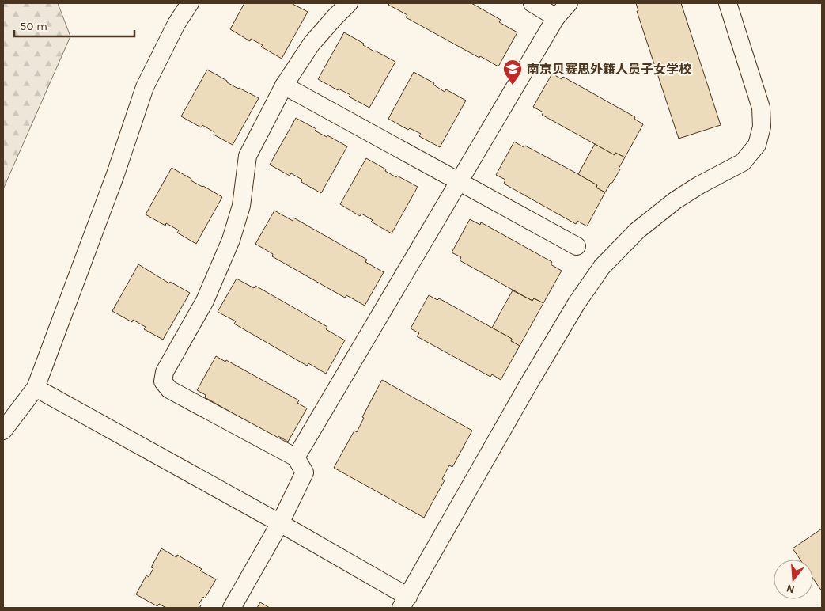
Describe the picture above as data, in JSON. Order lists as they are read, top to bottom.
{
  "places": {
    "school or university": ["南京贝赛思外籍人员子女学校"]
  },
  "scale_bar": "50 m",
  "north": "bottom"
}
